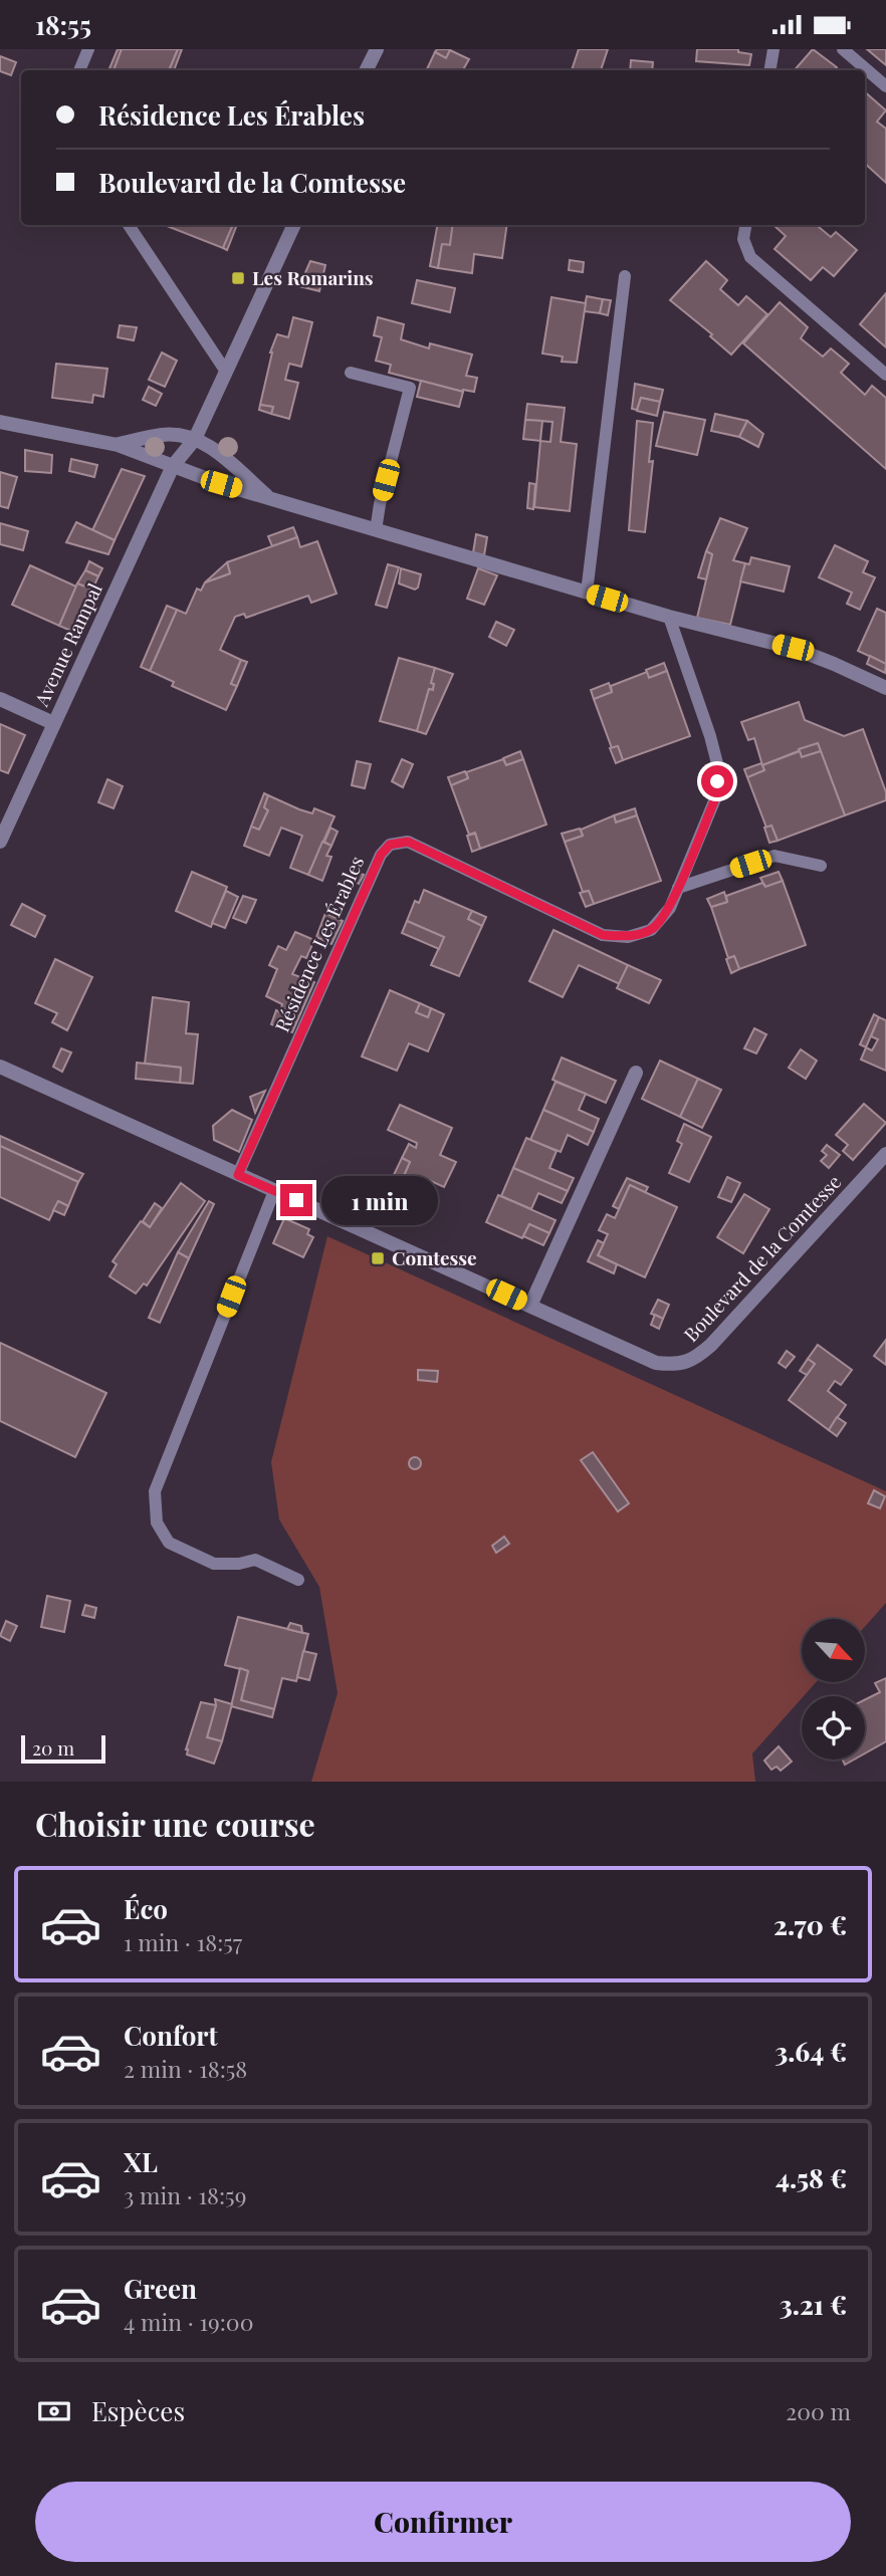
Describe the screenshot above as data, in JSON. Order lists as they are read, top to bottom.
{
  "streets": {
    "street": ["Avenue Rampal", "Boulevard de la Comtesse"],
    "lane": ["Résidence Les Érables"]
  },
  "crossings": [
    ["Résidence Les Érables", "Boulevard de la Comtesse"]
  ],
  "places": {
    "transit": ["Les Romarins", "Comtesse"]
  },
  "scale_bar": "20 m",
  "north": "bottom right",
  "page": {
    "status": "18:55",
    "banner": ["Résidence Les Érables", "Boulevard de la Comtesse"],
    "bubble": "1 min",
    "scale": "20 m",
    "heading": "Choisir une course",
    "list": [
      {
        "name": "Éco",
        "note": "1 min · 18:57",
        "value": "2.70 €"
      },
      {
        "name": "Confort",
        "note": "2 min · 18:58",
        "value": "3.64 €"
      },
      {
        "name": "XL",
        "note": "3 min · 18:59",
        "value": "4.58 €"
      },
      {
        "name": "Green",
        "note": "4 min · 19:00",
        "value": "3.21 €"
      }
    ],
    "pay": ["Espèces", "200 m"],
    "buttons": "Confirmer"
  }
}
